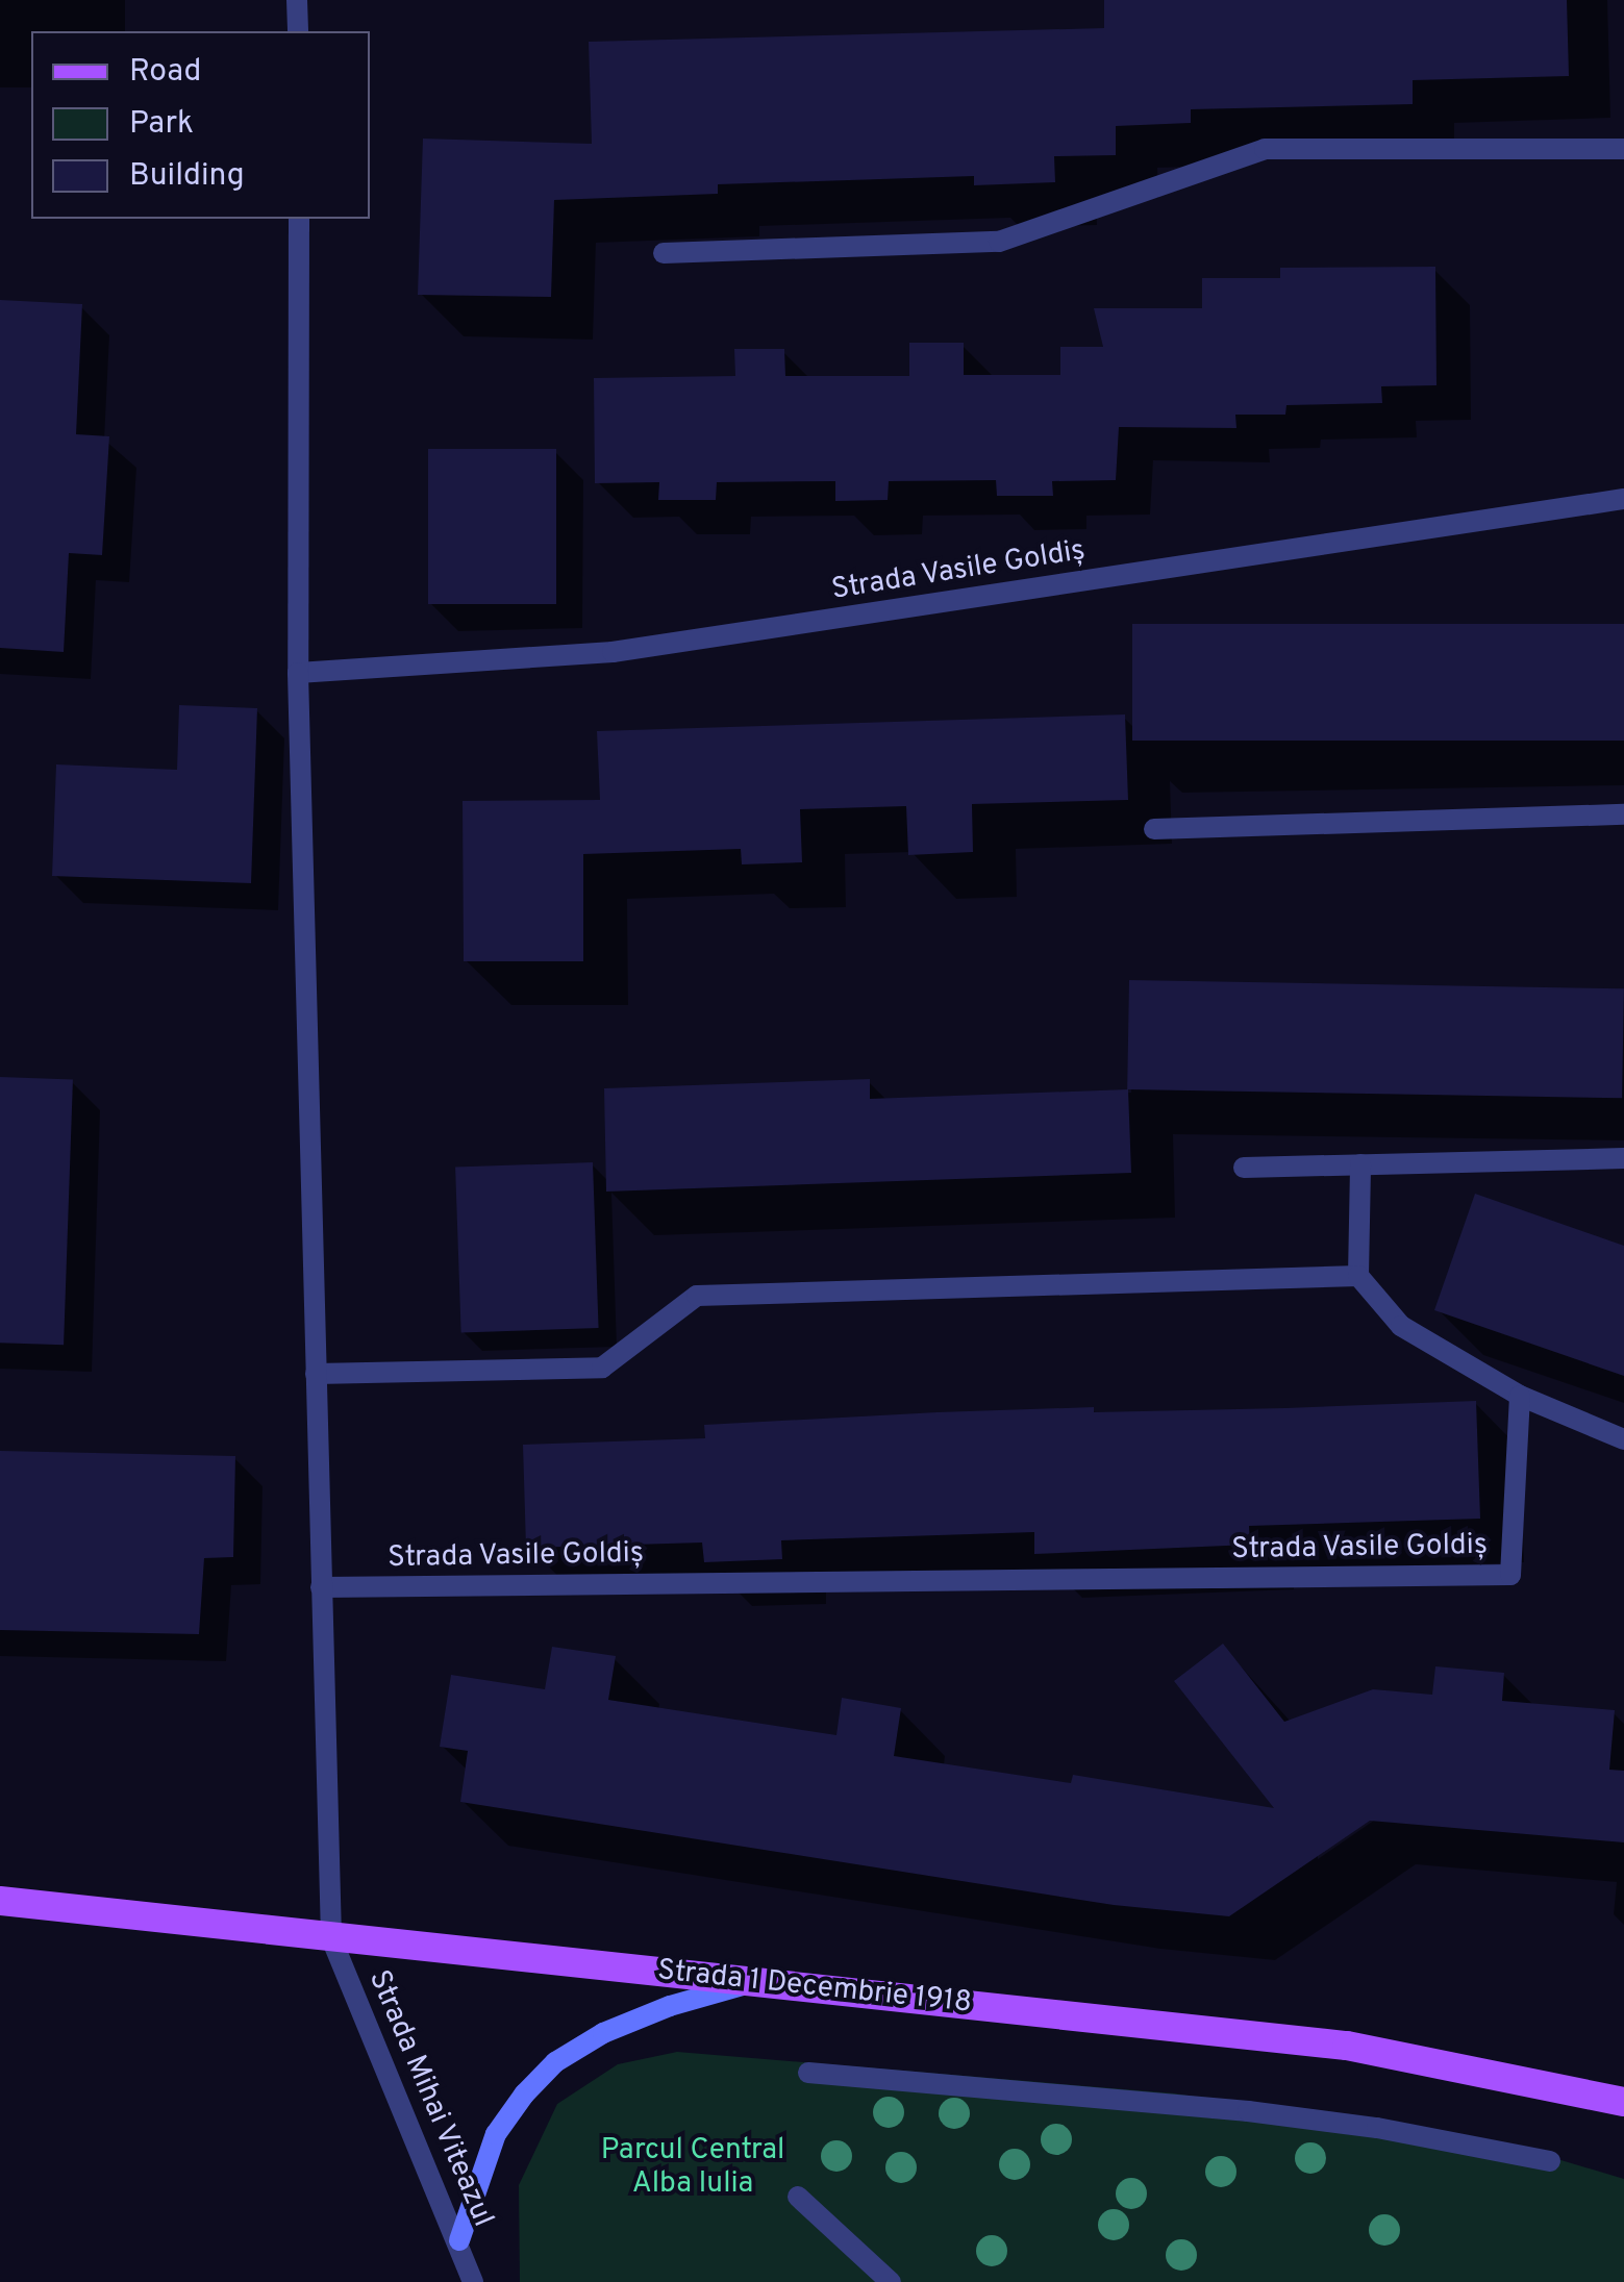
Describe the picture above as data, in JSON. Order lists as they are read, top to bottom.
{
  "streets": {
    "main road": ["Strada 1 Decembrie 1918"],
    "street": ["Strada Vasile Goldiș", "Strada Mihai Viteazul"]
  },
  "crossings": [
    ["Strada 1 Decembrie 1918", "Strada Mihai Viteazul"]
  ],
  "parks": ["Parcul Central Alba Iulia"],
  "legend": ["Road", "Park", "Building"]
}
